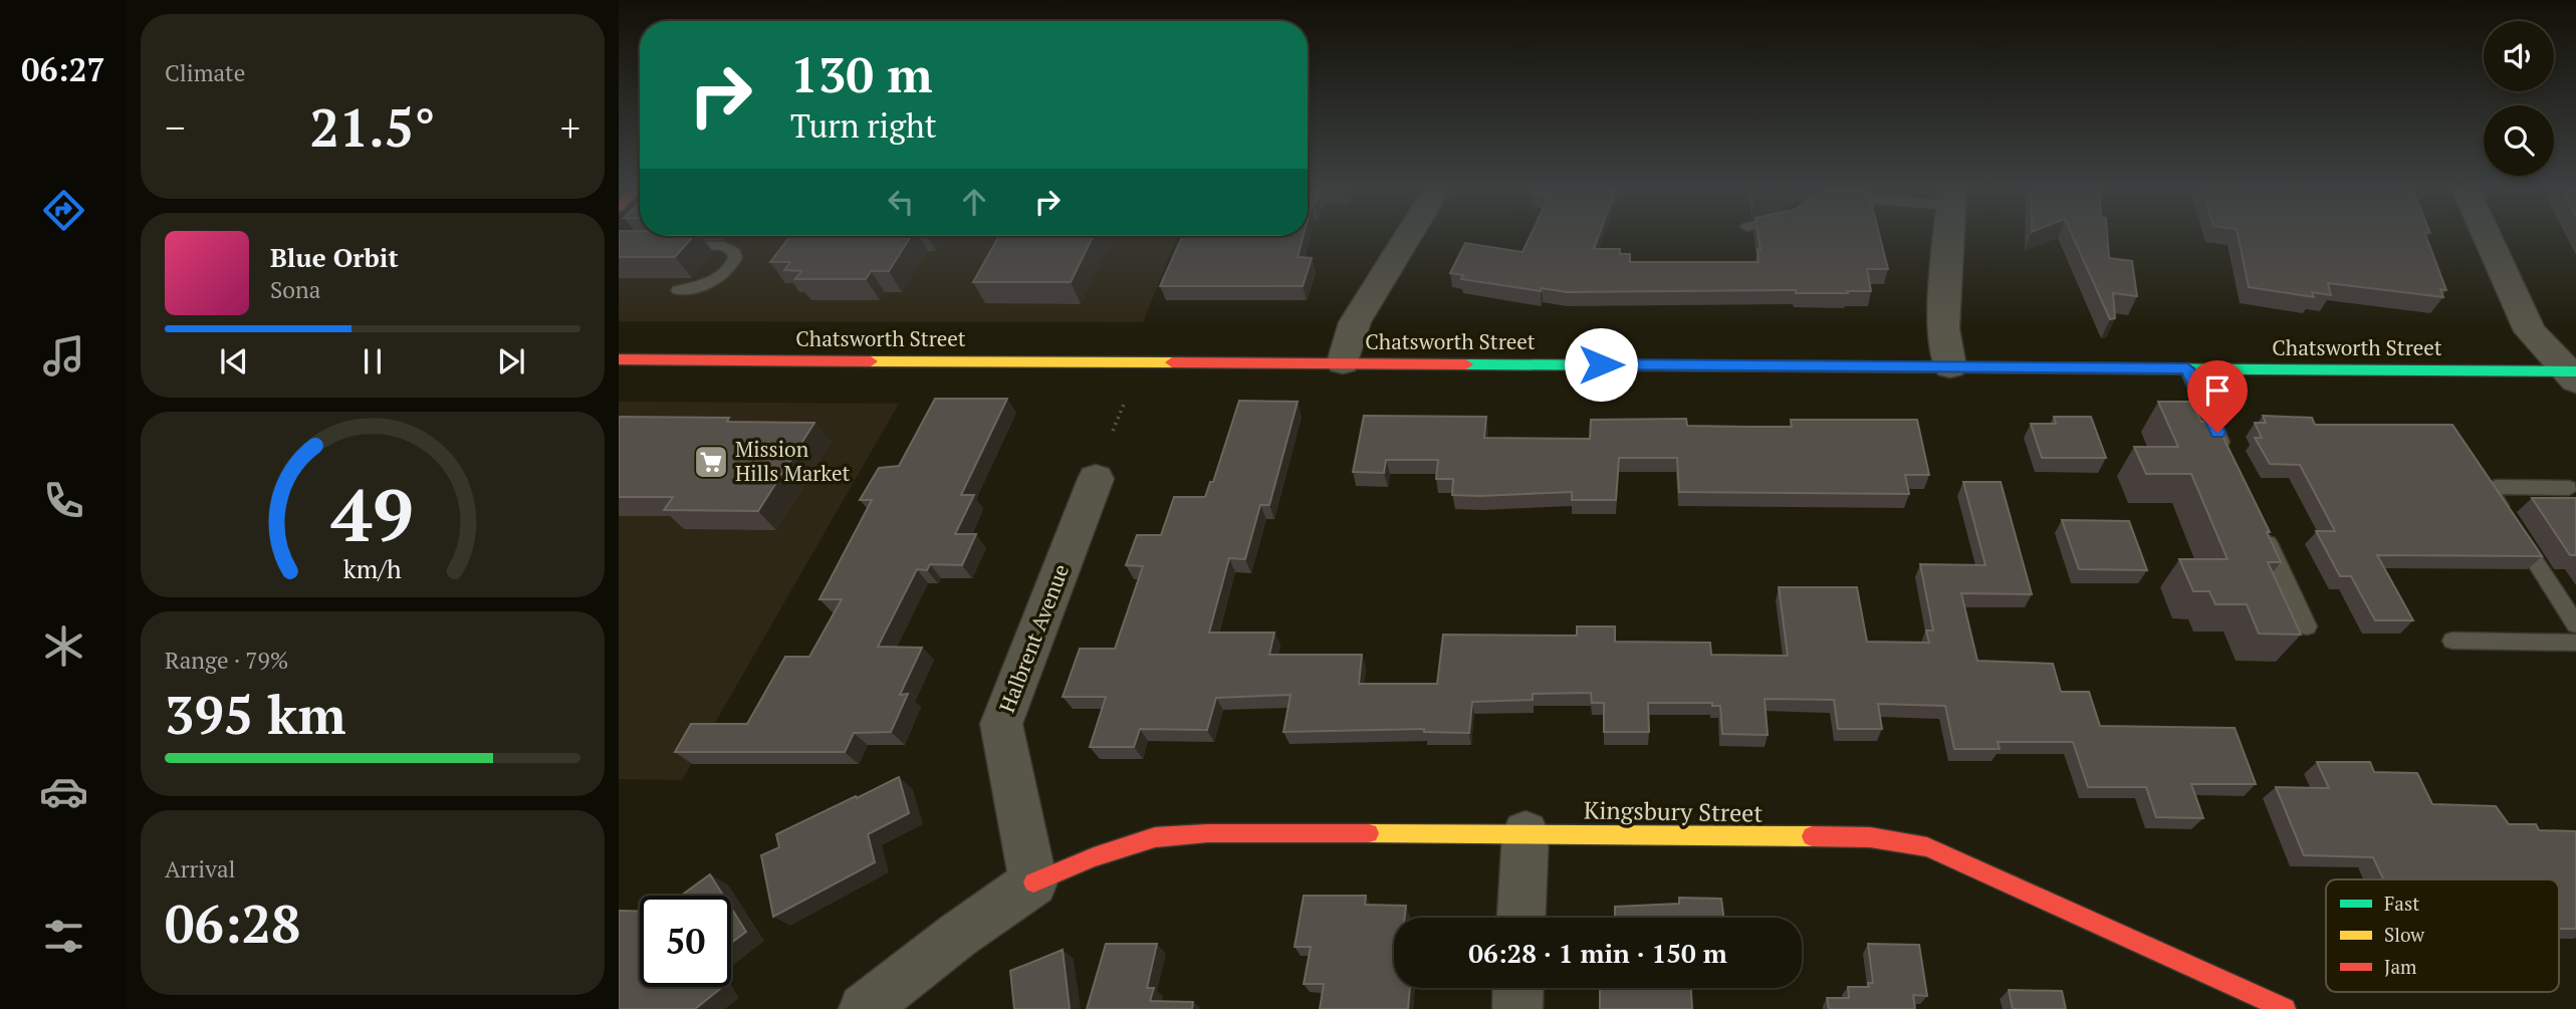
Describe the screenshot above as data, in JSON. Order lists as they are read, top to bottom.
{
  "streets": {
    "main road": ["Chatsworth Street", "Kingsbury Street"],
    "street": ["Halbrent Avenue"]
  },
  "crossings": [
    ["Halbrent Avenue", "Kingsbury Street"]
  ],
  "places": {
    "supermarket": ["Mission Hills Market"]
  },
  "legend": ["Fast", "Slow", "Jam"],
  "page": {
    "tabs": "06:27",
    "tile": [
      "Climate",
      ["Range · 79%", "395 km"],
      ["Arrival", "06:28"]
    ],
    "turn": ["130 m", "Turn right"],
    "heat": ["−", "21.5°", "+"],
    "song": ["Blue Orbit", "Sona"],
    "limit": "50",
    "trip": "06:28 · 1 min · 150 m",
    "gauge": ["49", "km/h"]
  }
}
